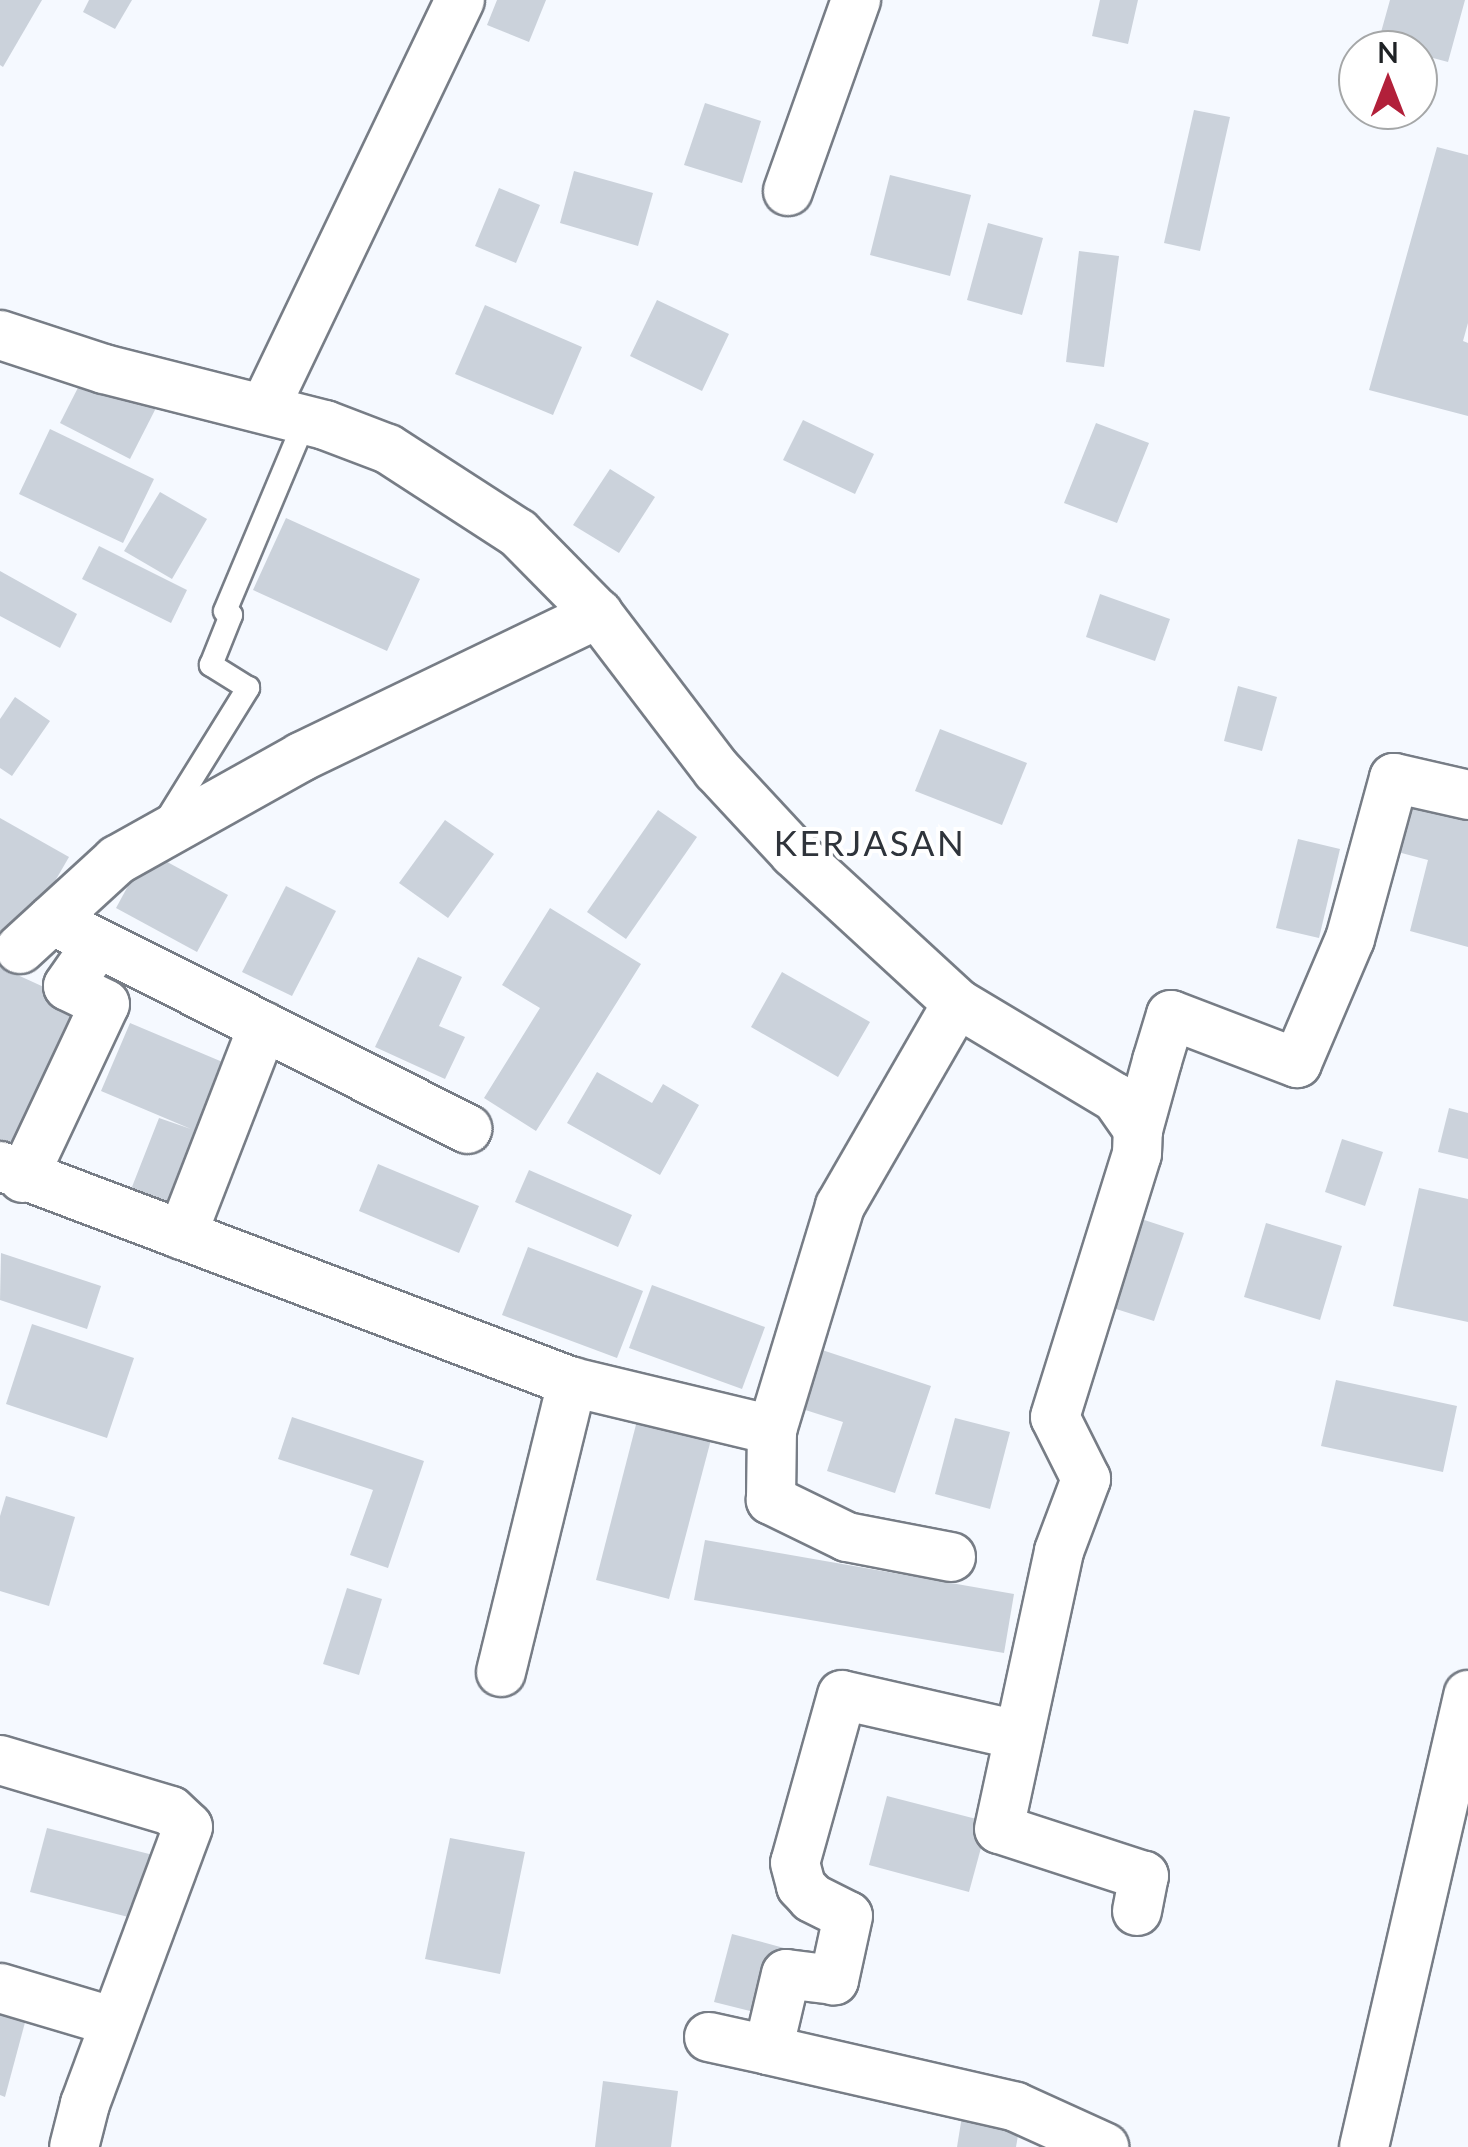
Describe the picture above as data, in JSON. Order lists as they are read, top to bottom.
{
  "districts": ["KERJASAN"],
  "north": "top"
}
